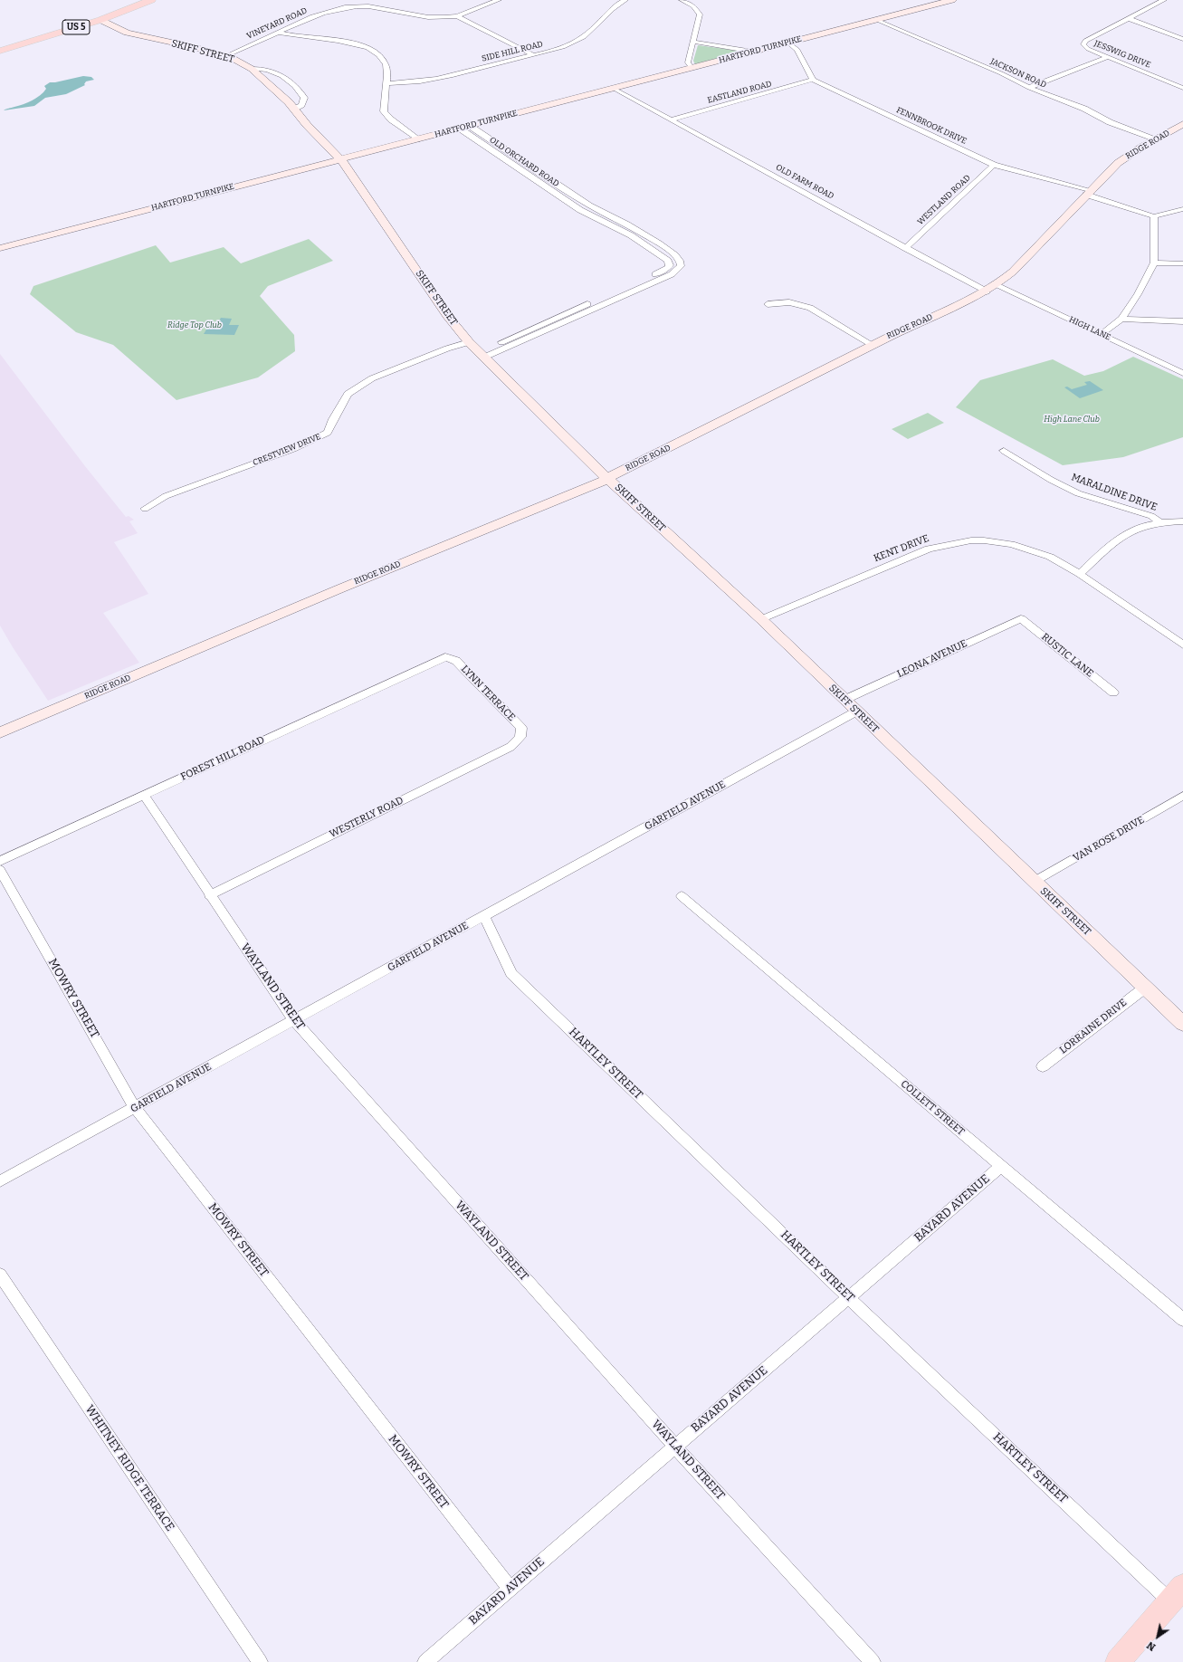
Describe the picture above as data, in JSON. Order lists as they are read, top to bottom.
{
  "streets": {
    "main road": [
      "US 5",
      "HARTFORD TURNPIKE",
      "SKIFF STREET",
      "RIDGE ROAD"
    ],
    "street": [
      "VINEYARD ROAD",
      "SIDE HILL ROAD",
      "JESSWIG DRIVE",
      "JACKSON ROAD",
      "EASTLAND ROAD",
      "FENNBROOK DRIVE",
      "OLD ORCHARD ROAD",
      "OLD FARM ROAD",
      "WESTLAND ROAD",
      "HIGH LANE",
      "CRESTVIEW DRIVE",
      "MARALDINE DRIVE",
      "KENT DRIVE",
      "RUSTIC LANE",
      "LEONA AVENUE",
      "LYNN TERRACE",
      "FOREST HILL ROAD",
      "GARFIELD AVENUE",
      "WESTERLY ROAD",
      "VAN ROSE DRIVE",
      "WAYLAND STREET",
      "MOWRY STREET",
      "LORRAINE DRIVE",
      "HARTLEY STREET",
      "COLLETT STREET",
      "BAYARD AVENUE",
      "WHITNEY RIDGE TERRACE"
    ]
  },
  "crossings": [
    ["VINEYARD ROAD", "SKIFF STREET"],
    ["US 5", "SKIFF STREET"],
    ["HARTFORD TURNPIKE", "SKIFF STREET"],
    ["HARTFORD TURNPIKE", "JACKSON ROAD"],
    ["HARTFORD TURNPIKE", "OLD ORCHARD ROAD"],
    ["HARTFORD TURNPIKE", "OLD FARM ROAD"],
    ["SKIFF STREET", "RIDGE ROAD"],
    ["SKIFF STREET", "CRESTVIEW DRIVE"],
    ["SKIFF STREET", "KENT DRIVE"],
    ["SKIFF STREET", "LEONA AVENUE"],
    ["SKIFF STREET", "GARFIELD AVENUE"],
    ["SKIFF STREET", "VAN ROSE DRIVE"],
    ["SKIFF STREET", "LORRAINE DRIVE"],
    ["JACKSON ROAD", "RIDGE ROAD"],
    ["EASTLAND ROAD", "FENNBROOK DRIVE"],
    ["EASTLAND ROAD", "OLD FARM ROAD"],
    ["FENNBROOK DRIVE", "RIDGE ROAD"],
    ["FENNBROOK DRIVE", "WESTLAND ROAD"],
    ["RIDGE ROAD", "OLD FARM ROAD"],
    ["RIDGE ROAD", "HIGH LANE"],
    ["OLD FARM ROAD", "WESTLAND ROAD"],
    ["OLD FARM ROAD", "HIGH LANE"],
    ["RUSTIC LANE", "LEONA AVENUE"],
    ["LYNN TERRACE", "FOREST HILL ROAD"],
    ["LYNN TERRACE", "WESTERLY ROAD"],
    ["FOREST HILL ROAD", "WAYLAND STREET"],
    ["GARFIELD AVENUE", "WAYLAND STREET"],
    ["GARFIELD AVENUE", "MOWRY STREET"],
    ["GARFIELD AVENUE", "HARTLEY STREET"],
    ["WESTERLY ROAD", "WAYLAND STREET"],
    ["WAYLAND STREET", "BAYARD AVENUE"],
    ["MOWRY STREET", "BAYARD AVENUE"],
    ["HARTLEY STREET", "BAYARD AVENUE"],
    ["COLLETT STREET", "BAYARD AVENUE"]
  ],
  "parks": ["Ridge Top Club", "High Lane Club"],
  "north": "bottom left"
}
